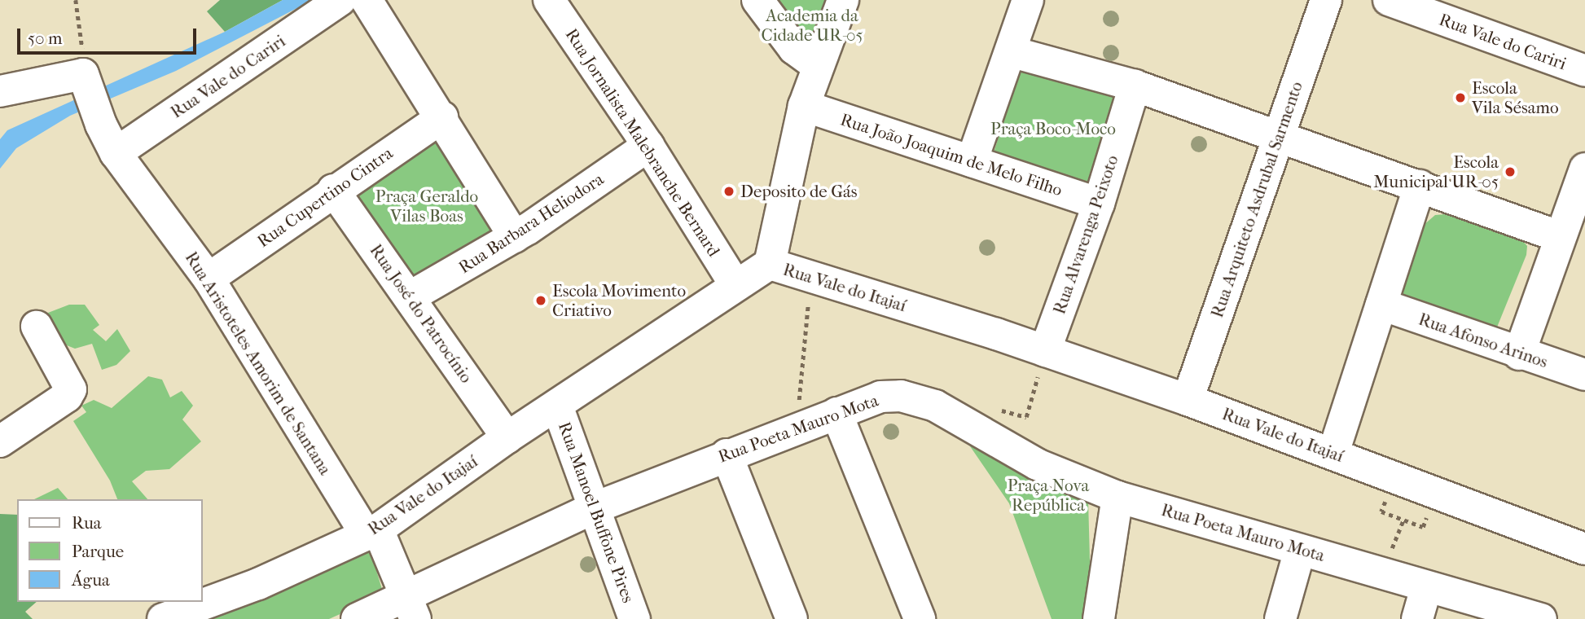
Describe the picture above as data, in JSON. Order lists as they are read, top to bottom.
{
  "streets": {
    "street": [
      "Rua Vale do Cariri",
      "Rua Jornalista Malebranche Bernard",
      "Rua João Joaquim de Melo Filho",
      "Rua Cupertino Cintra",
      "Rua Arquiteto Asdrubal Sarmento",
      "Rua Barbara Heliodora",
      "Rua Alvarenga Peixoto",
      "Rua Vale do Itajaí",
      "Rua José do Patrocínio",
      "Rua Afonso Arinos",
      "Rua Aristoteles Amorim de Santana",
      "Rua Poeta Mauro Mota",
      "Rua Manoel Buffone Pires"
    ]
  },
  "crossings": [
    ["Rua Vale do Cariri", "Rua Aristoteles Amorim de Santana"],
    ["Rua Jornalista Malebranche Bernard", "Rua Barbara Heliodora"],
    ["Rua Jornalista Malebranche Bernard", "Rua Vale do Itajaí"],
    ["Rua João Joaquim de Melo Filho", "Rua Alvarenga Peixoto"],
    ["Rua Cupertino Cintra", "Rua José do Patrocínio"],
    ["Rua Cupertino Cintra", "Rua Aristoteles Amorim de Santana"],
    ["Rua Arquiteto Asdrubal Sarmento", "Rua Vale do Itajaí"],
    ["Rua Barbara Heliodora", "Rua José do Patrocínio"],
    ["Rua Alvarenga Peixoto", "Rua Vale do Itajaí"],
    ["Rua Vale do Itajaí", "Rua José do Patrocínio"],
    ["Rua Vale do Itajaí", "Rua Aristoteles Amorim de Santana"],
    ["Rua Vale do Itajaí", "Rua Manoel Buffone Pires"],
    ["Rua Aristoteles Amorim de Santana", "Rua Poeta Mauro Mota"],
    ["Rua Poeta Mauro Mota", "Rua Manoel Buffone Pires"]
  ],
  "parks": [
    "Academia da Cidade UR-05",
    "Praça Boco-Moco",
    "Praça Geraldo Vilas Boas",
    "Praça Nova República"
  ],
  "places": [
    "Escola Vila Sésamo",
    "Escola Municipal UR-05",
    "Deposito de Gás",
    "Escola Movimento Criativo"
  ],
  "legend": ["Rua", "Parque", "Água"],
  "scale_bar": "50 m"
}
